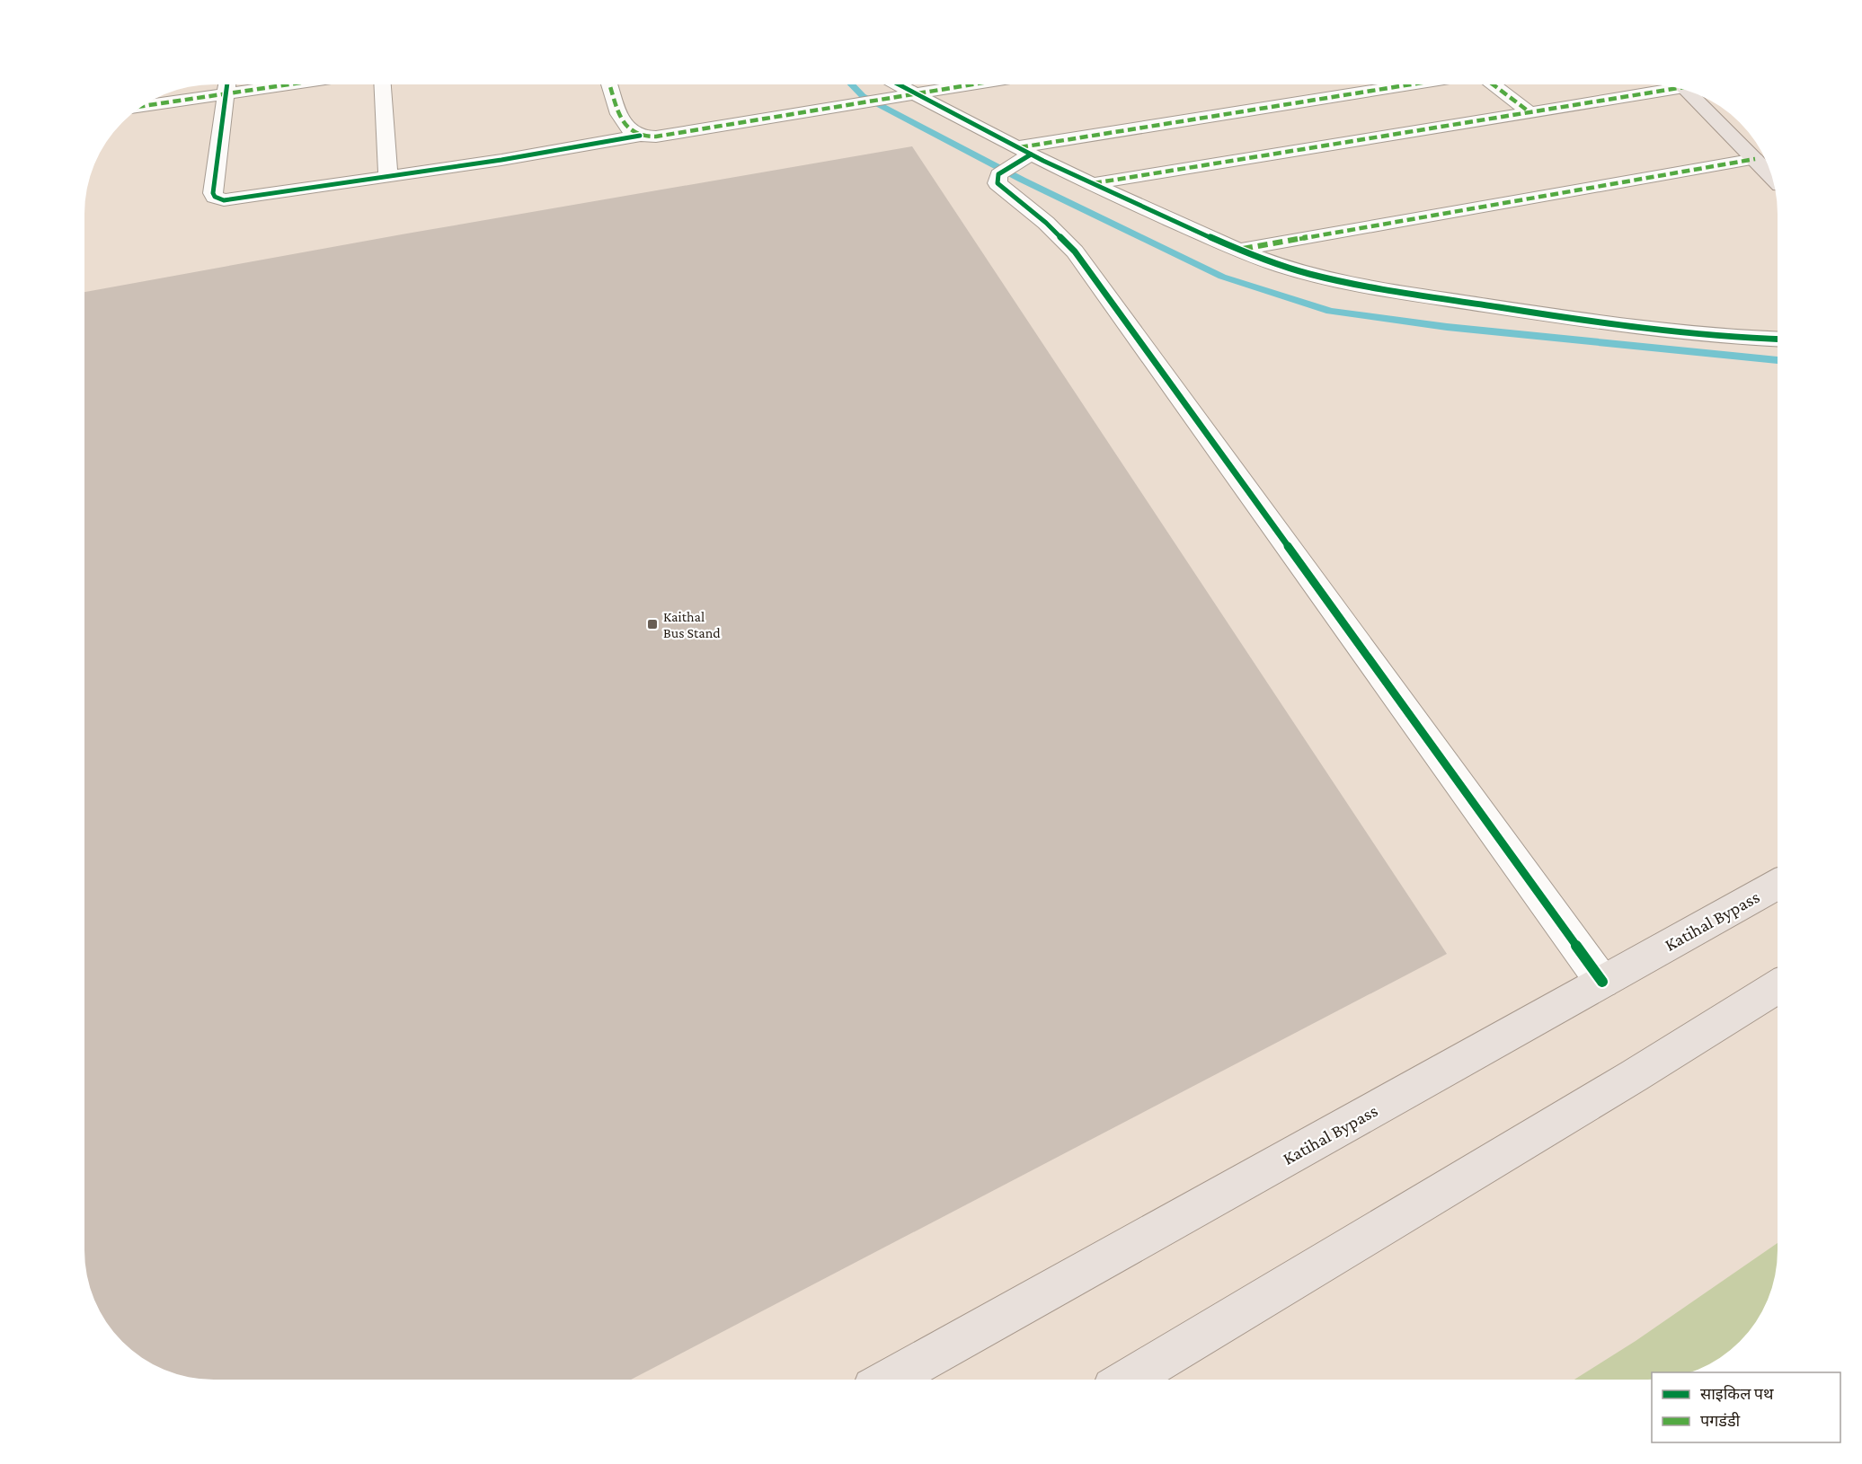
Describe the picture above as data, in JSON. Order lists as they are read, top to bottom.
{
  "streets": {
    "main road": ["Katihal Bypass"]
  },
  "places": {
    "transit": ["Kaithal Bus Stand"]
  },
  "legend": ["साइकिल पथ", "पगडंडी"]
}
